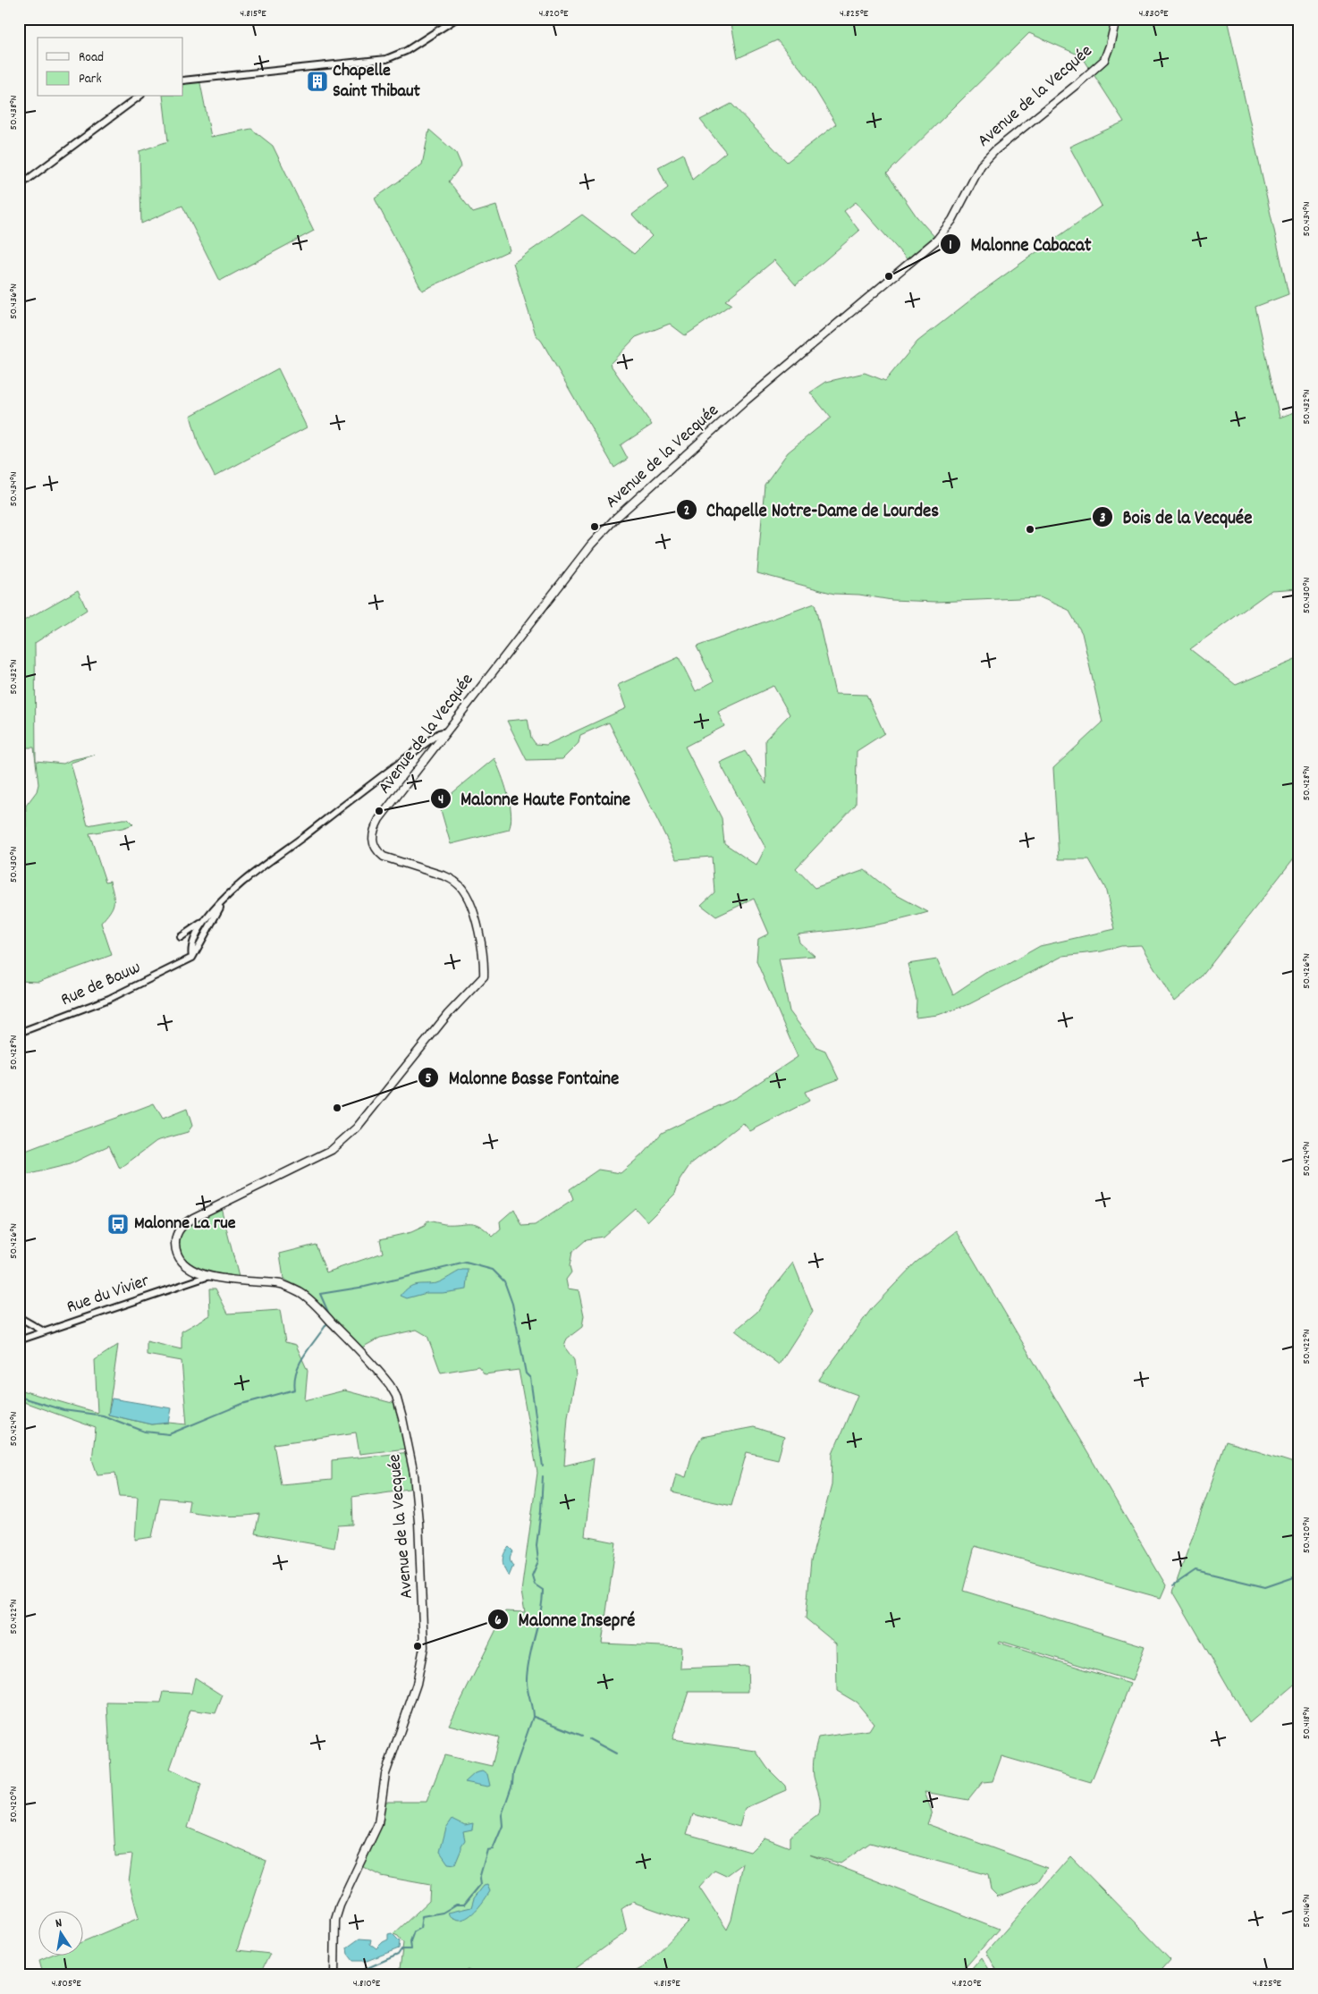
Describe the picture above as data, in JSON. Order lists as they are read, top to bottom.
{
  "streets": {
    "main road": ["Avenue de la Vecquée"],
    "street": ["Rue de Bauw", "Rue du Vivier"]
  },
  "crossings": [
    ["Avenue de la Vecquée", "Rue du Vivier"]
  ],
  "places": {
    "building": ["Chapelle Saint Thibaut"],
    "other": [
      "Malonne Cabacat",
      "Chapelle Notre-Dame de Lourdes",
      "Bois de la Vecquée",
      "Malonne Haute Fontaine",
      "Malonne Basse Fontaine",
      "Malonne Insepré"
    ],
    "bus stop": ["Malonne La rue"]
  },
  "legend": ["Road", "Park"],
  "north": "top",
  "coordinates": [
    "4.815°E",
    "4.820°E",
    "4.825°E",
    "4.830°E",
    "50.438°N",
    "50.434°N",
    "50.436°N",
    "50.432°N",
    "50.430°N",
    "50.428°N",
    "50.426°N",
    "50.424°N",
    "50.422°N",
    "50.420°N",
    "50.418°N",
    "50.416°N",
    "4.805°E",
    "4.810°E"
  ]
}
